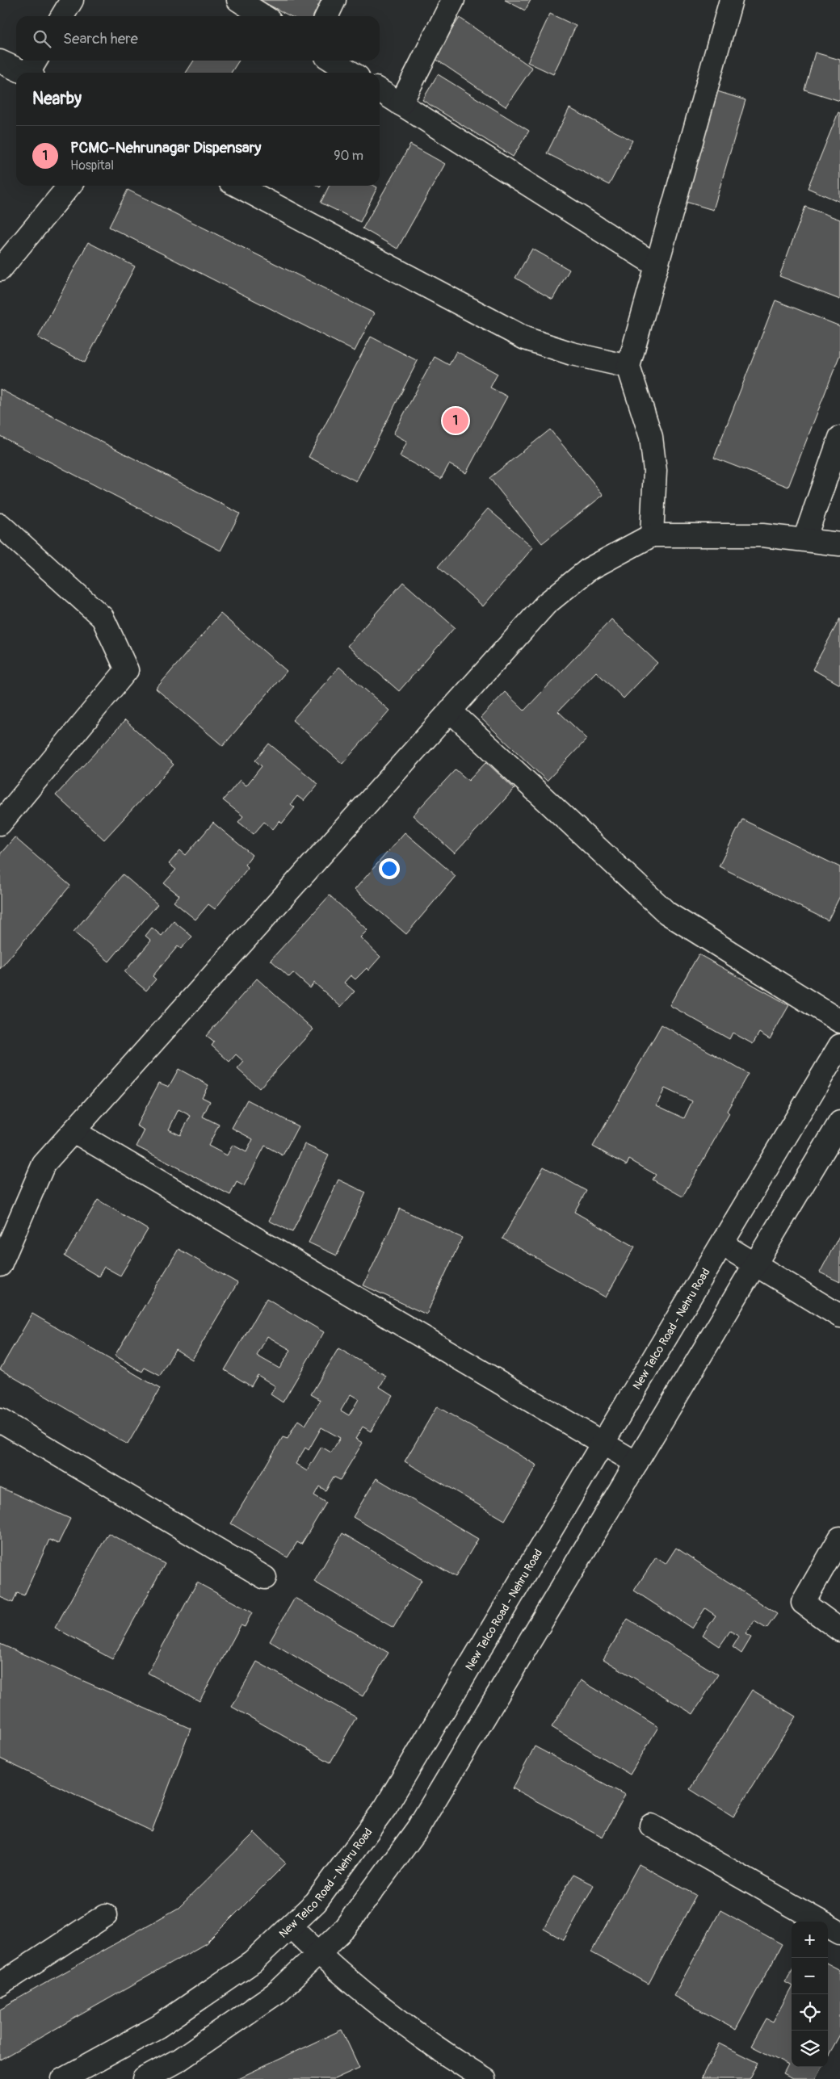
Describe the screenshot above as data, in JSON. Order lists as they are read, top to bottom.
{
  "streets": {
    "street": ["New Telco Road - Nehru Road"]
  },
  "page": {
    "search": "Search here",
    "heading": "Nearby",
    "list": [
      {
        "mark": "1",
        "name": "PCMC-Nehrunagar Dispensary",
        "note": "Hospital",
        "value": "90 m"
      }
    ],
    "pins": "1",
    "map_buttons": ["+", "−"]
  }
}
